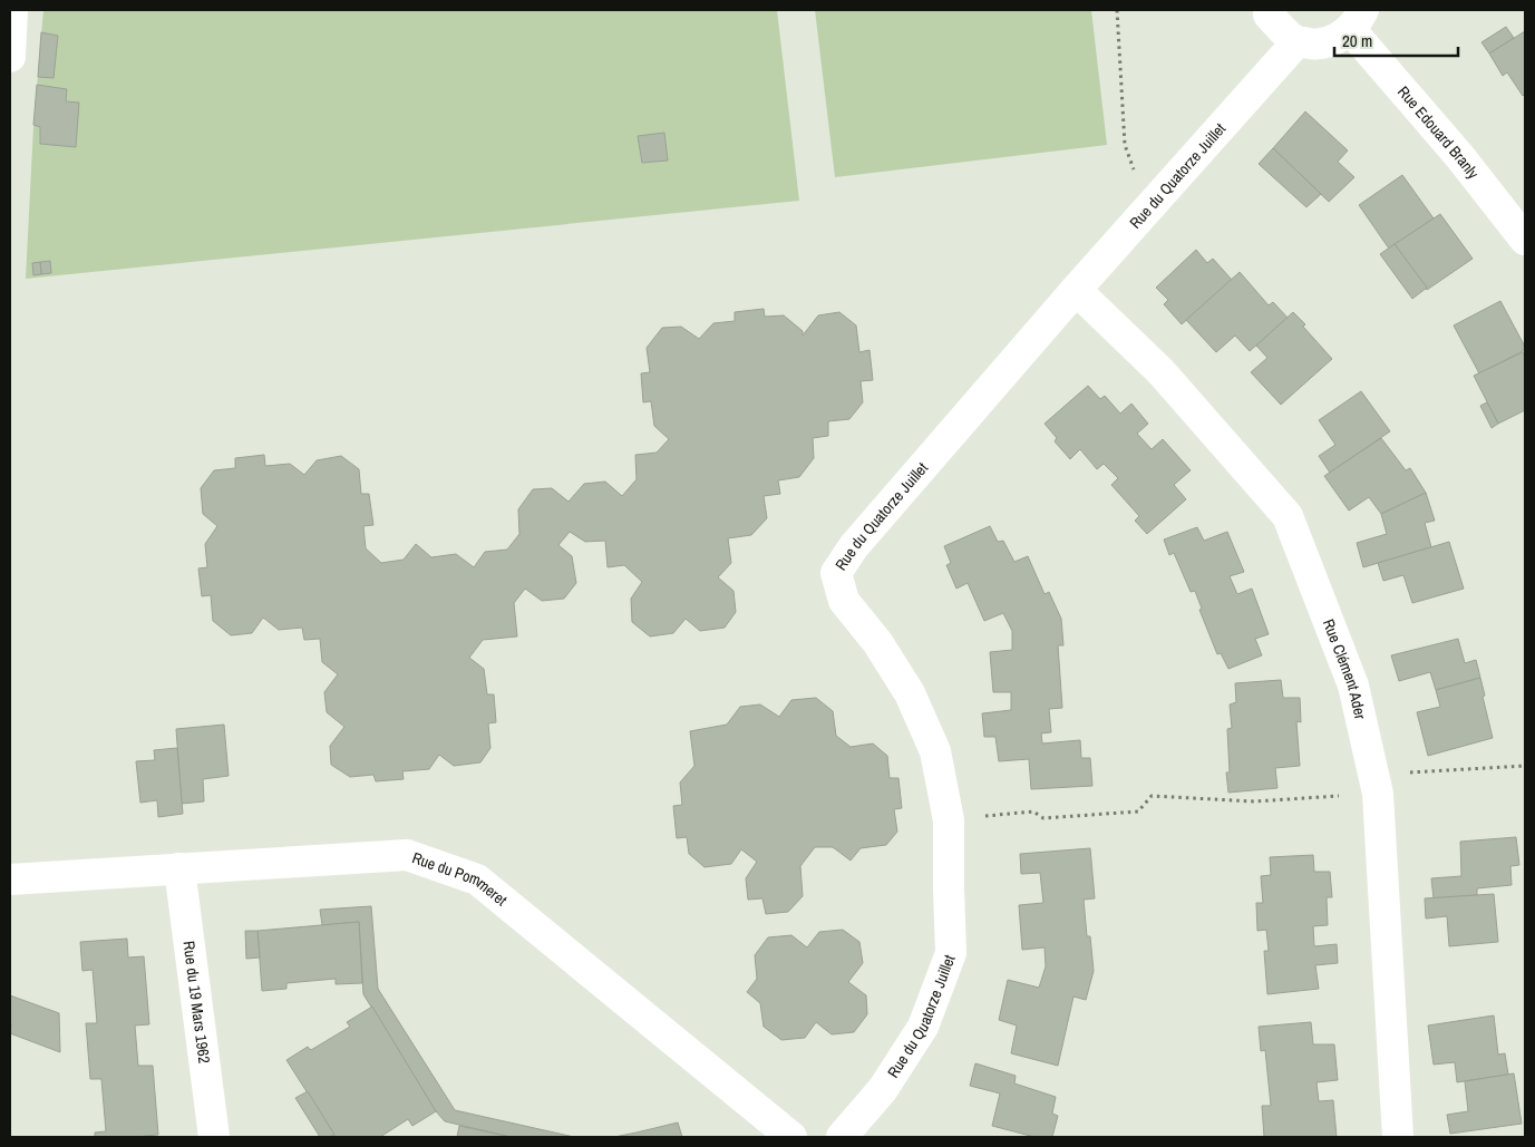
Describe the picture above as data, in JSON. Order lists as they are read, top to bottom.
{
  "streets": {
    "street": [
      "Rue Edouard Branly",
      "Rue du Quatorze Juillet",
      "Rue Clément Ader",
      "Rue du Pommeret",
      "Rue du 19 Mars 1962"
    ]
  },
  "crossings": [
    ["Rue du Quatorze Juillet", "Rue Clément Ader"],
    ["Rue du Pommeret", "Rue du 19 Mars 1962"]
  ],
  "scale_bar": "20 m"
}
